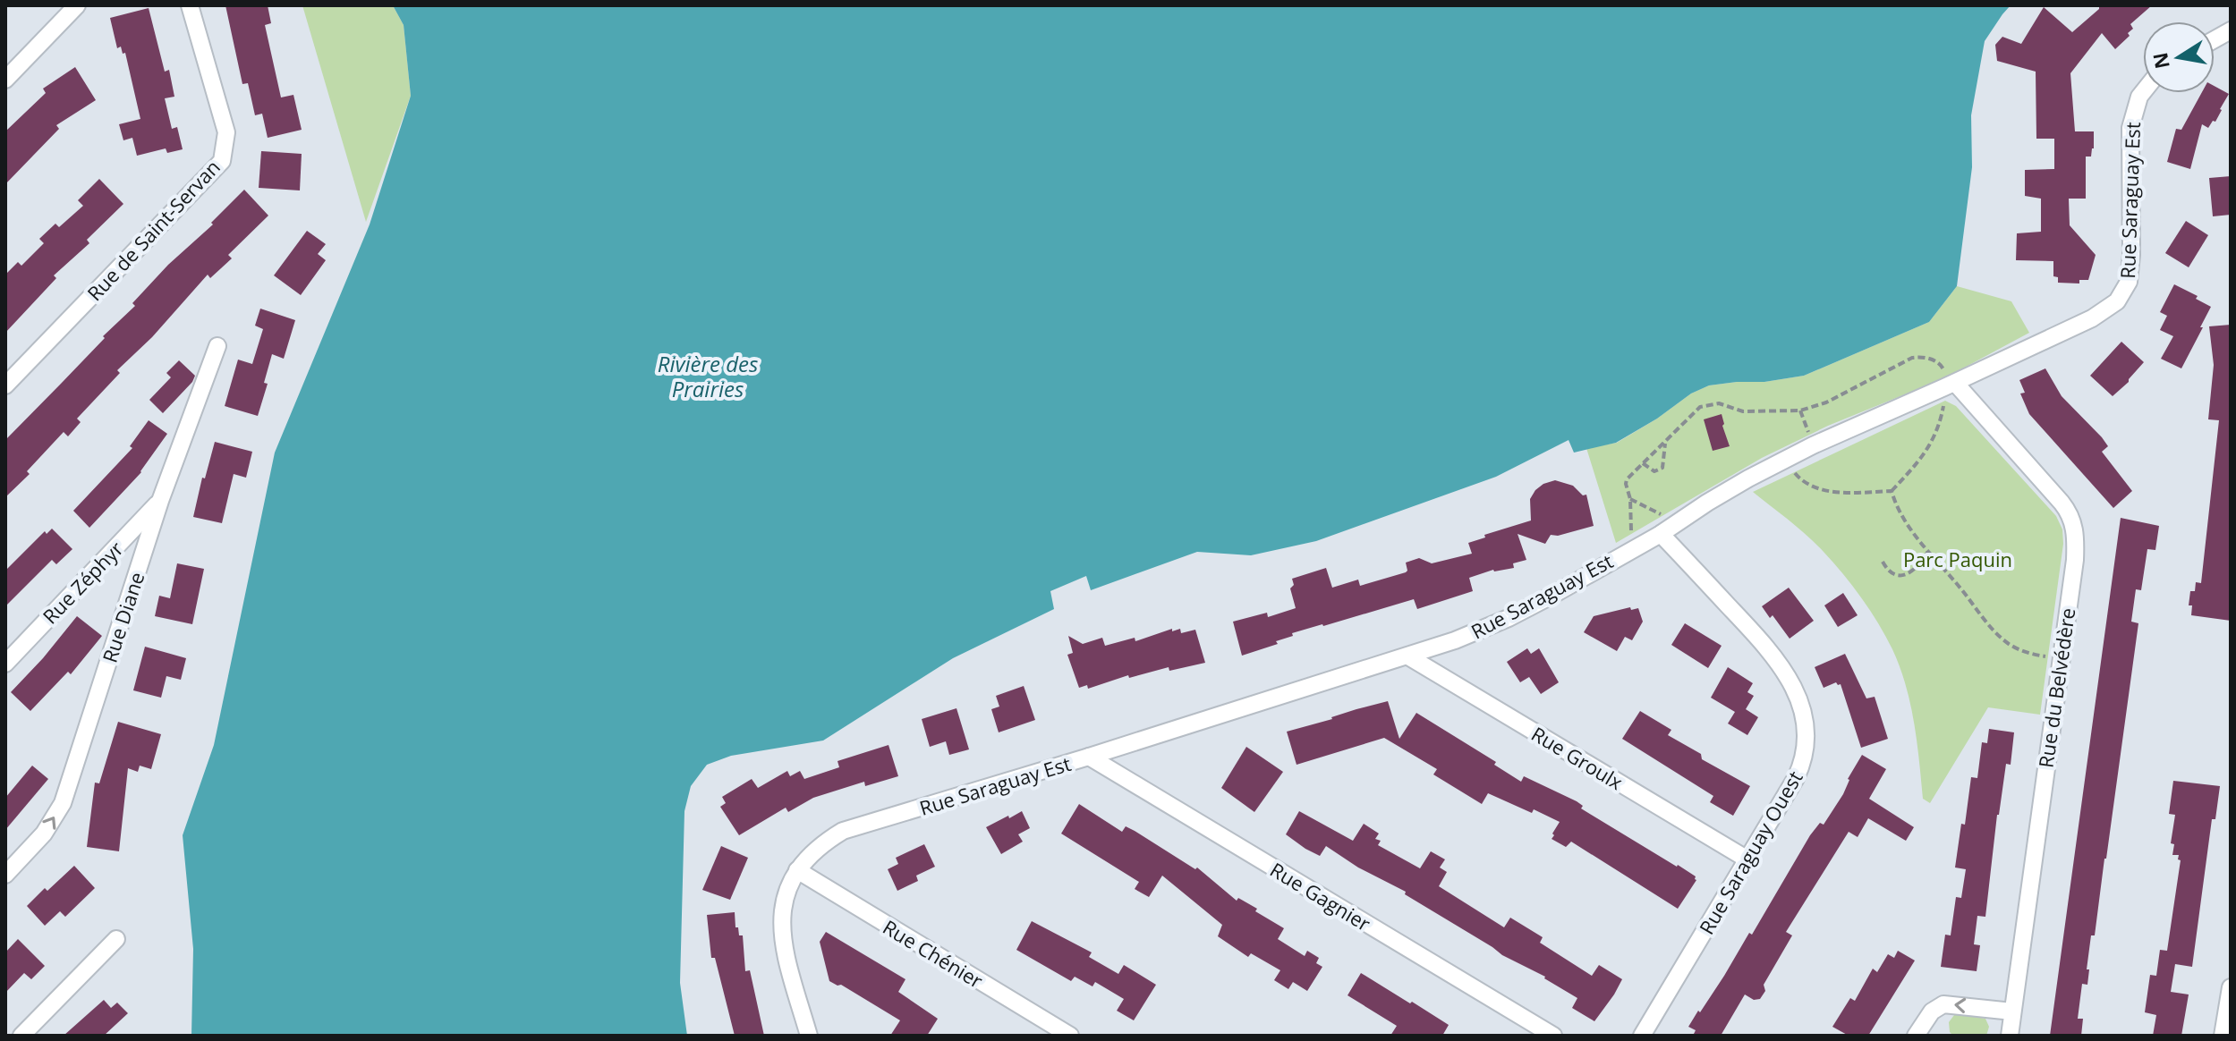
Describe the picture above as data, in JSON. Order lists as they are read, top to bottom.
{
  "streets": {
    "street": [
      "Rue Saraguay Est",
      "Rue de Saint-Servan",
      "Rue Zéphyr",
      "Rue Diane",
      "Rue du Belvédère",
      "Rue Groulx",
      "Rue Saraguay Ouest",
      "Rue Gagnier",
      "Rue Chénier"
    ]
  },
  "crossings": [
    ["Rue Saraguay Est", "Rue du Belvédère"],
    ["Rue Saraguay Est", "Rue Groulx"],
    ["Rue Saraguay Est", "Rue Saraguay Ouest"],
    ["Rue Saraguay Est", "Rue Gagnier"],
    ["Rue Saraguay Est", "Rue Chénier"],
    ["Rue Zéphyr", "Rue Diane"],
    ["Rue Groulx", "Rue Saraguay Ouest"]
  ],
  "one_way": ["Rue Diane"],
  "water": ["Rivière des Prairies"],
  "parks": ["Parc Paquin"],
  "north": "left"
}
